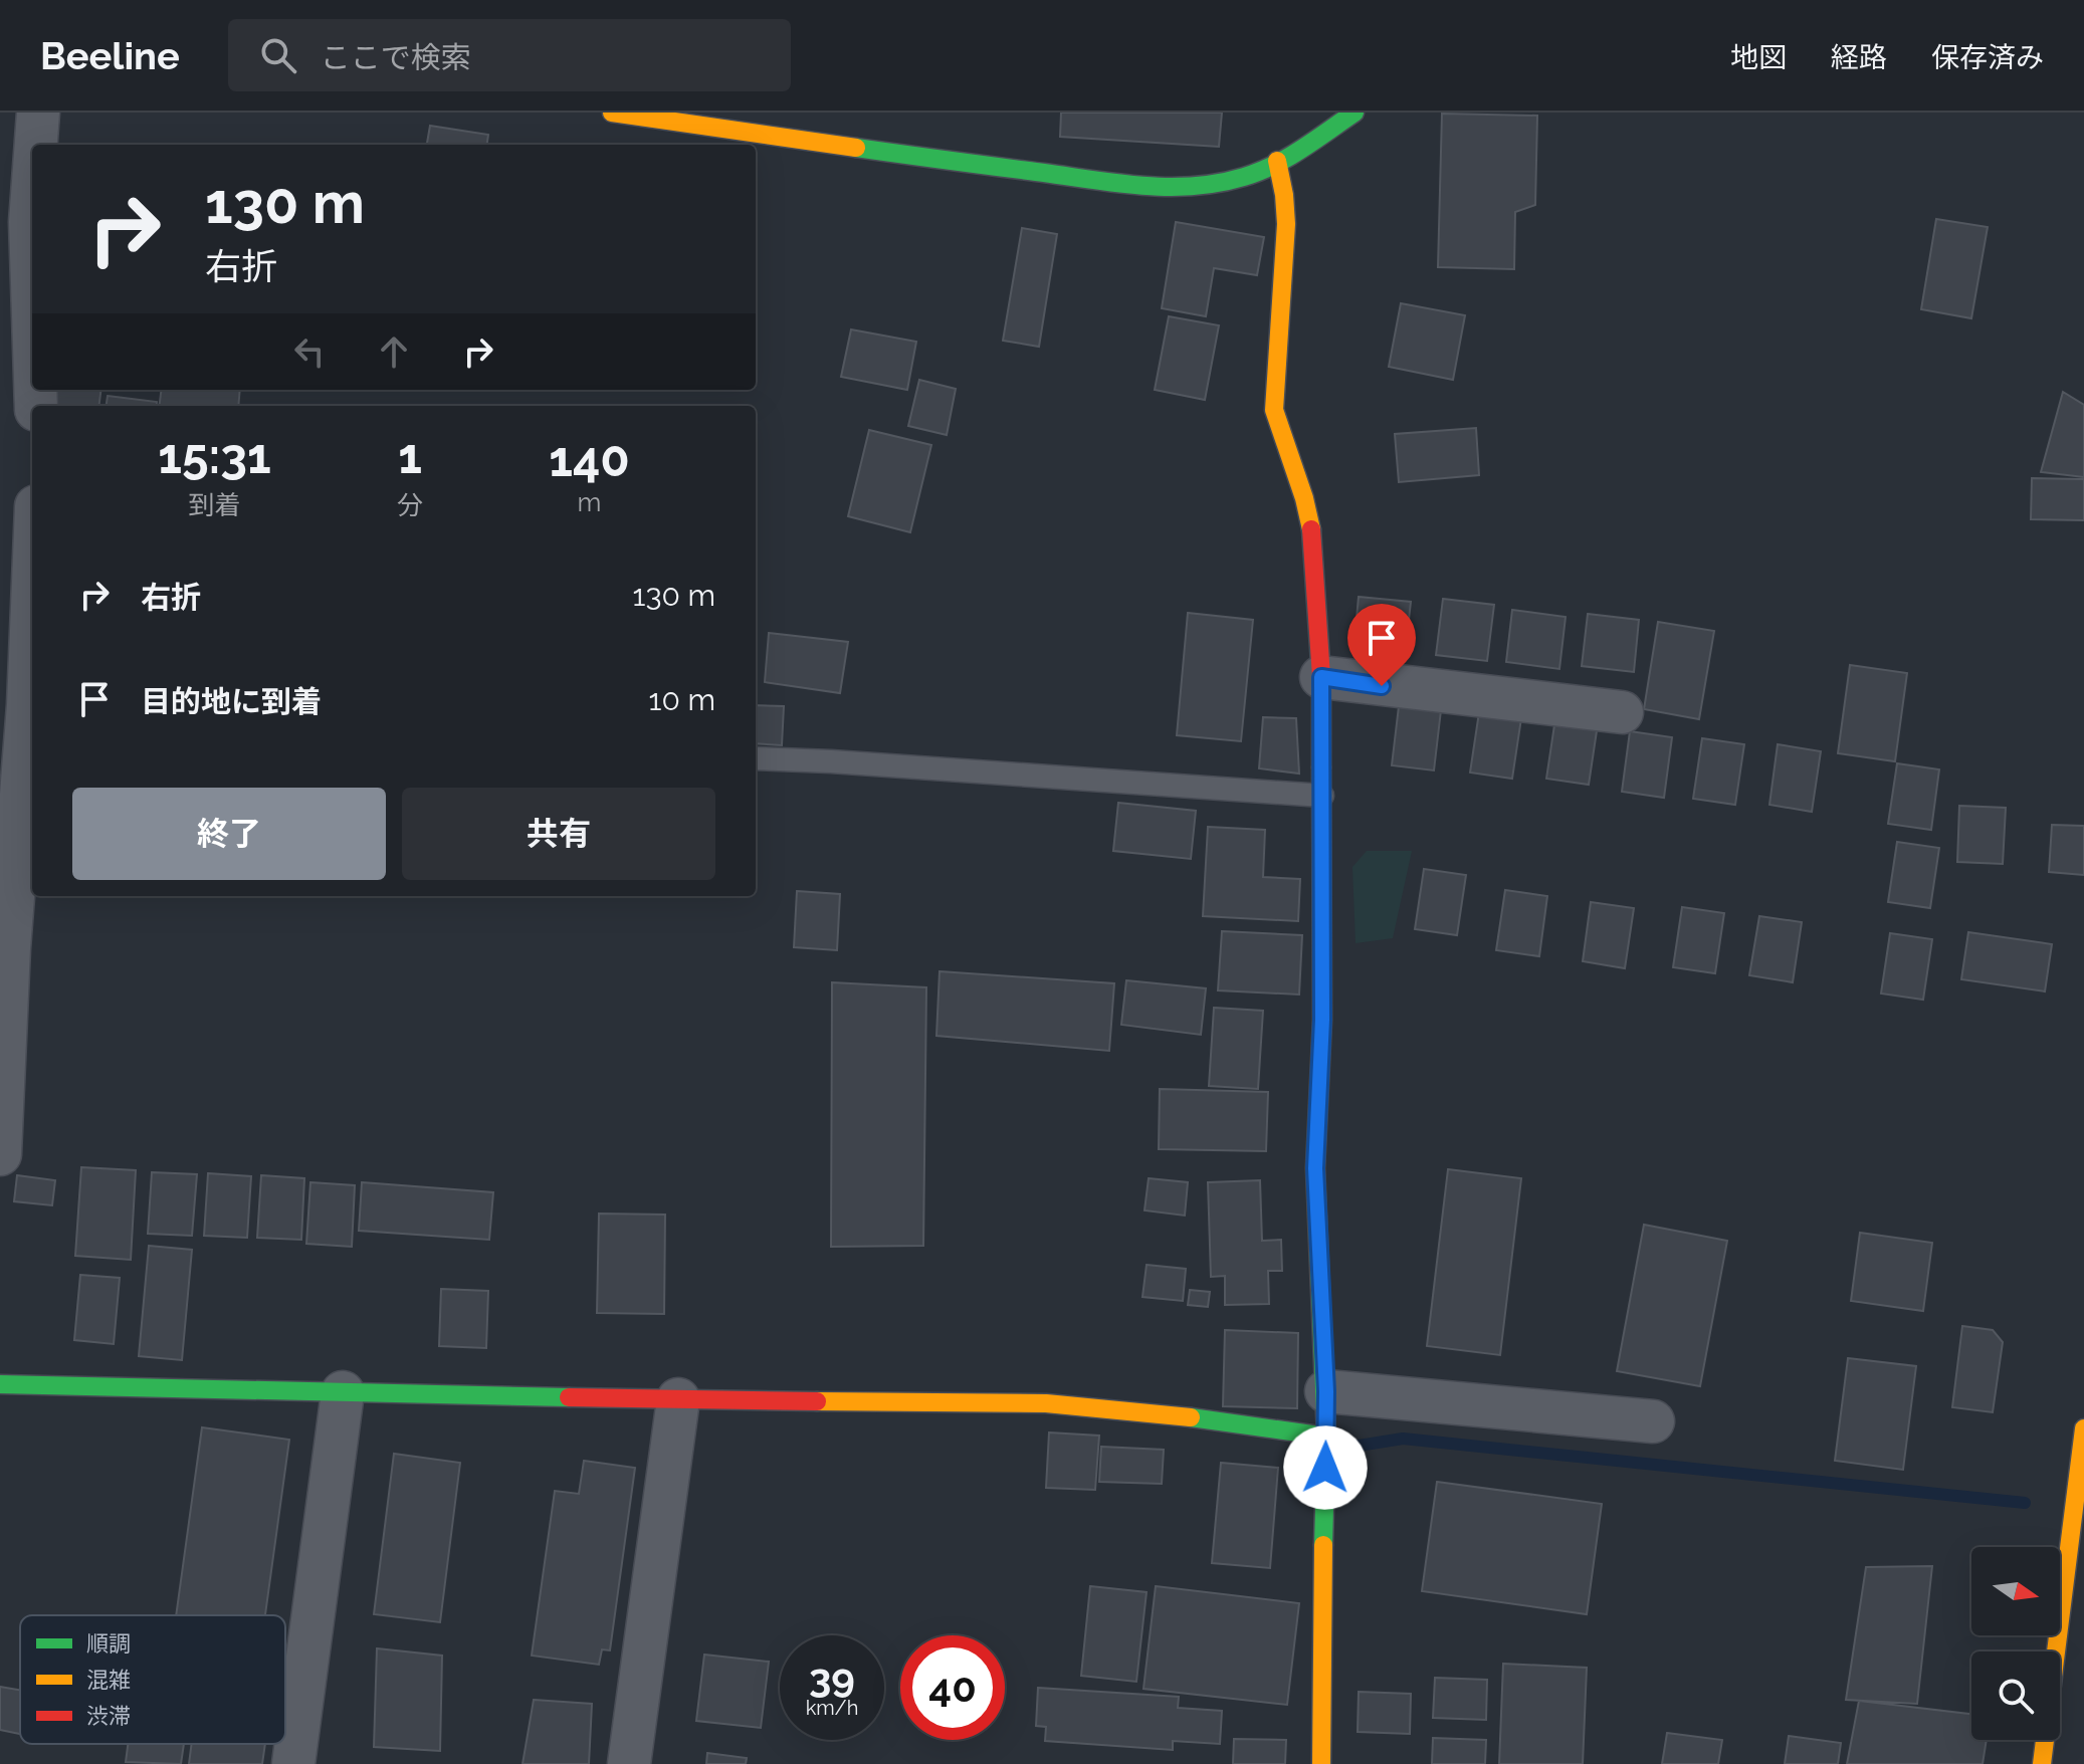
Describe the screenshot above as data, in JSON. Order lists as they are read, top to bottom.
{
  "legend": ["順調", "混雑", "渋滞"],
  "north": "right",
  "page": {
    "header": "Beeline",
    "search": "ここで検索",
    "nav": ["地図", "経路", "保存済み"],
    "turn": ["130 m", "右折"],
    "eta": [
      "15:31",
      "到着",
      "1",
      "分",
      "140",
      "m"
    ],
    "list": [
      {
        "name": "右折",
        "value": "130 m"
      },
      {
        "name": "目的地に到着",
        "value": "10 m"
      }
    ],
    "buttons": ["終了", "共有"],
    "speed": "39 km/h",
    "limit": "40"
  }
}
